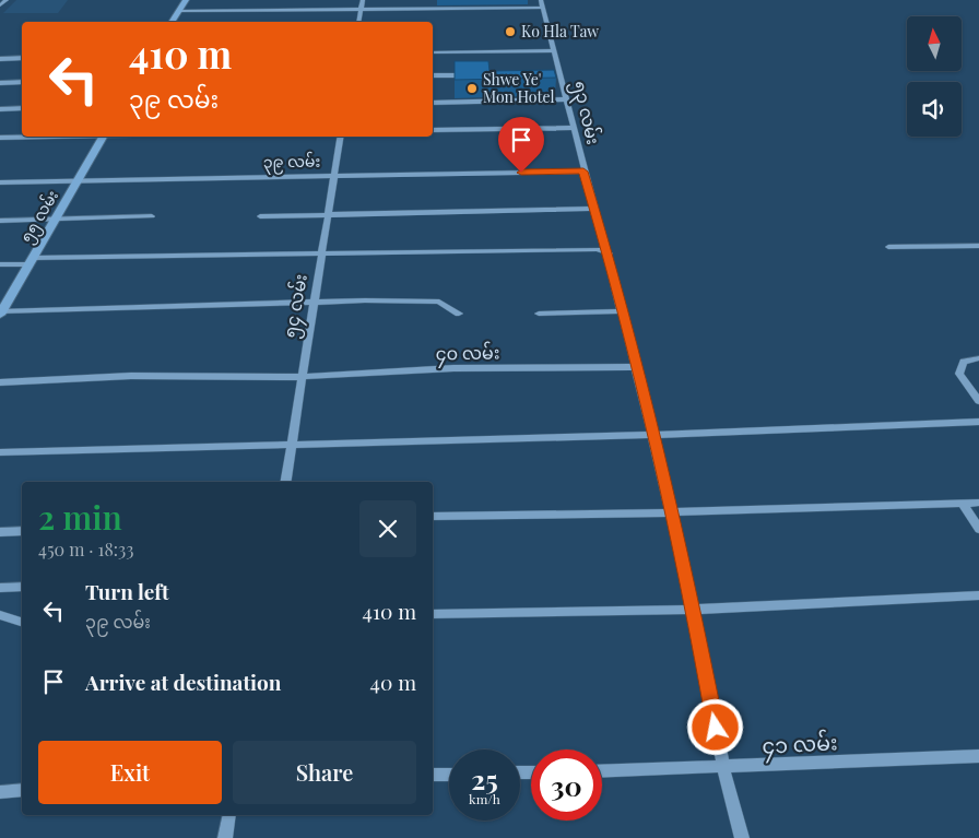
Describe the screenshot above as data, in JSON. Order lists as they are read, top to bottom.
{
  "streets": {
    "main road": ["၅၅ လမ်း"],
    "street": [
      "၅၃ လမ်း",
      "၃၉ လမ်း",
      "၅၄ လမ်း",
      "၄၀ လမ်း",
      "၄၁ လမ်း"
    ]
  },
  "crossings": [
    ["၅၃ လမ်း", "၃၉ လမ်း"],
    ["၅၃ လမ်း", "၄၀ လမ်း"],
    ["၅၃ လမ်း", "၄၁ လမ်း"],
    ["၃၉ လမ်း", "၅၅ လမ်း"],
    ["၃၉ လမ်း", "၅၄ လမ်း"],
    ["၅၄ လမ်း", "၄၀ လမ်း"]
  ],
  "places": ["Ko Hla Taw", "Shwe Ye' Mon Hotel"],
  "north": "top",
  "page": {
    "turn": ["410 m", "၃၉ လမ်း"],
    "heading": ["2 min", "450 m · 18:33"],
    "list": [
      {
        "name": "Turn left",
        "note": "၃၉ လမ်း",
        "value": "410 m"
      },
      {
        "name": "Arrive at destination",
        "value": "40 m"
      }
    ],
    "buttons": ["Exit", "Share"],
    "speed": "25 km/h",
    "limit": "30"
  }
}
